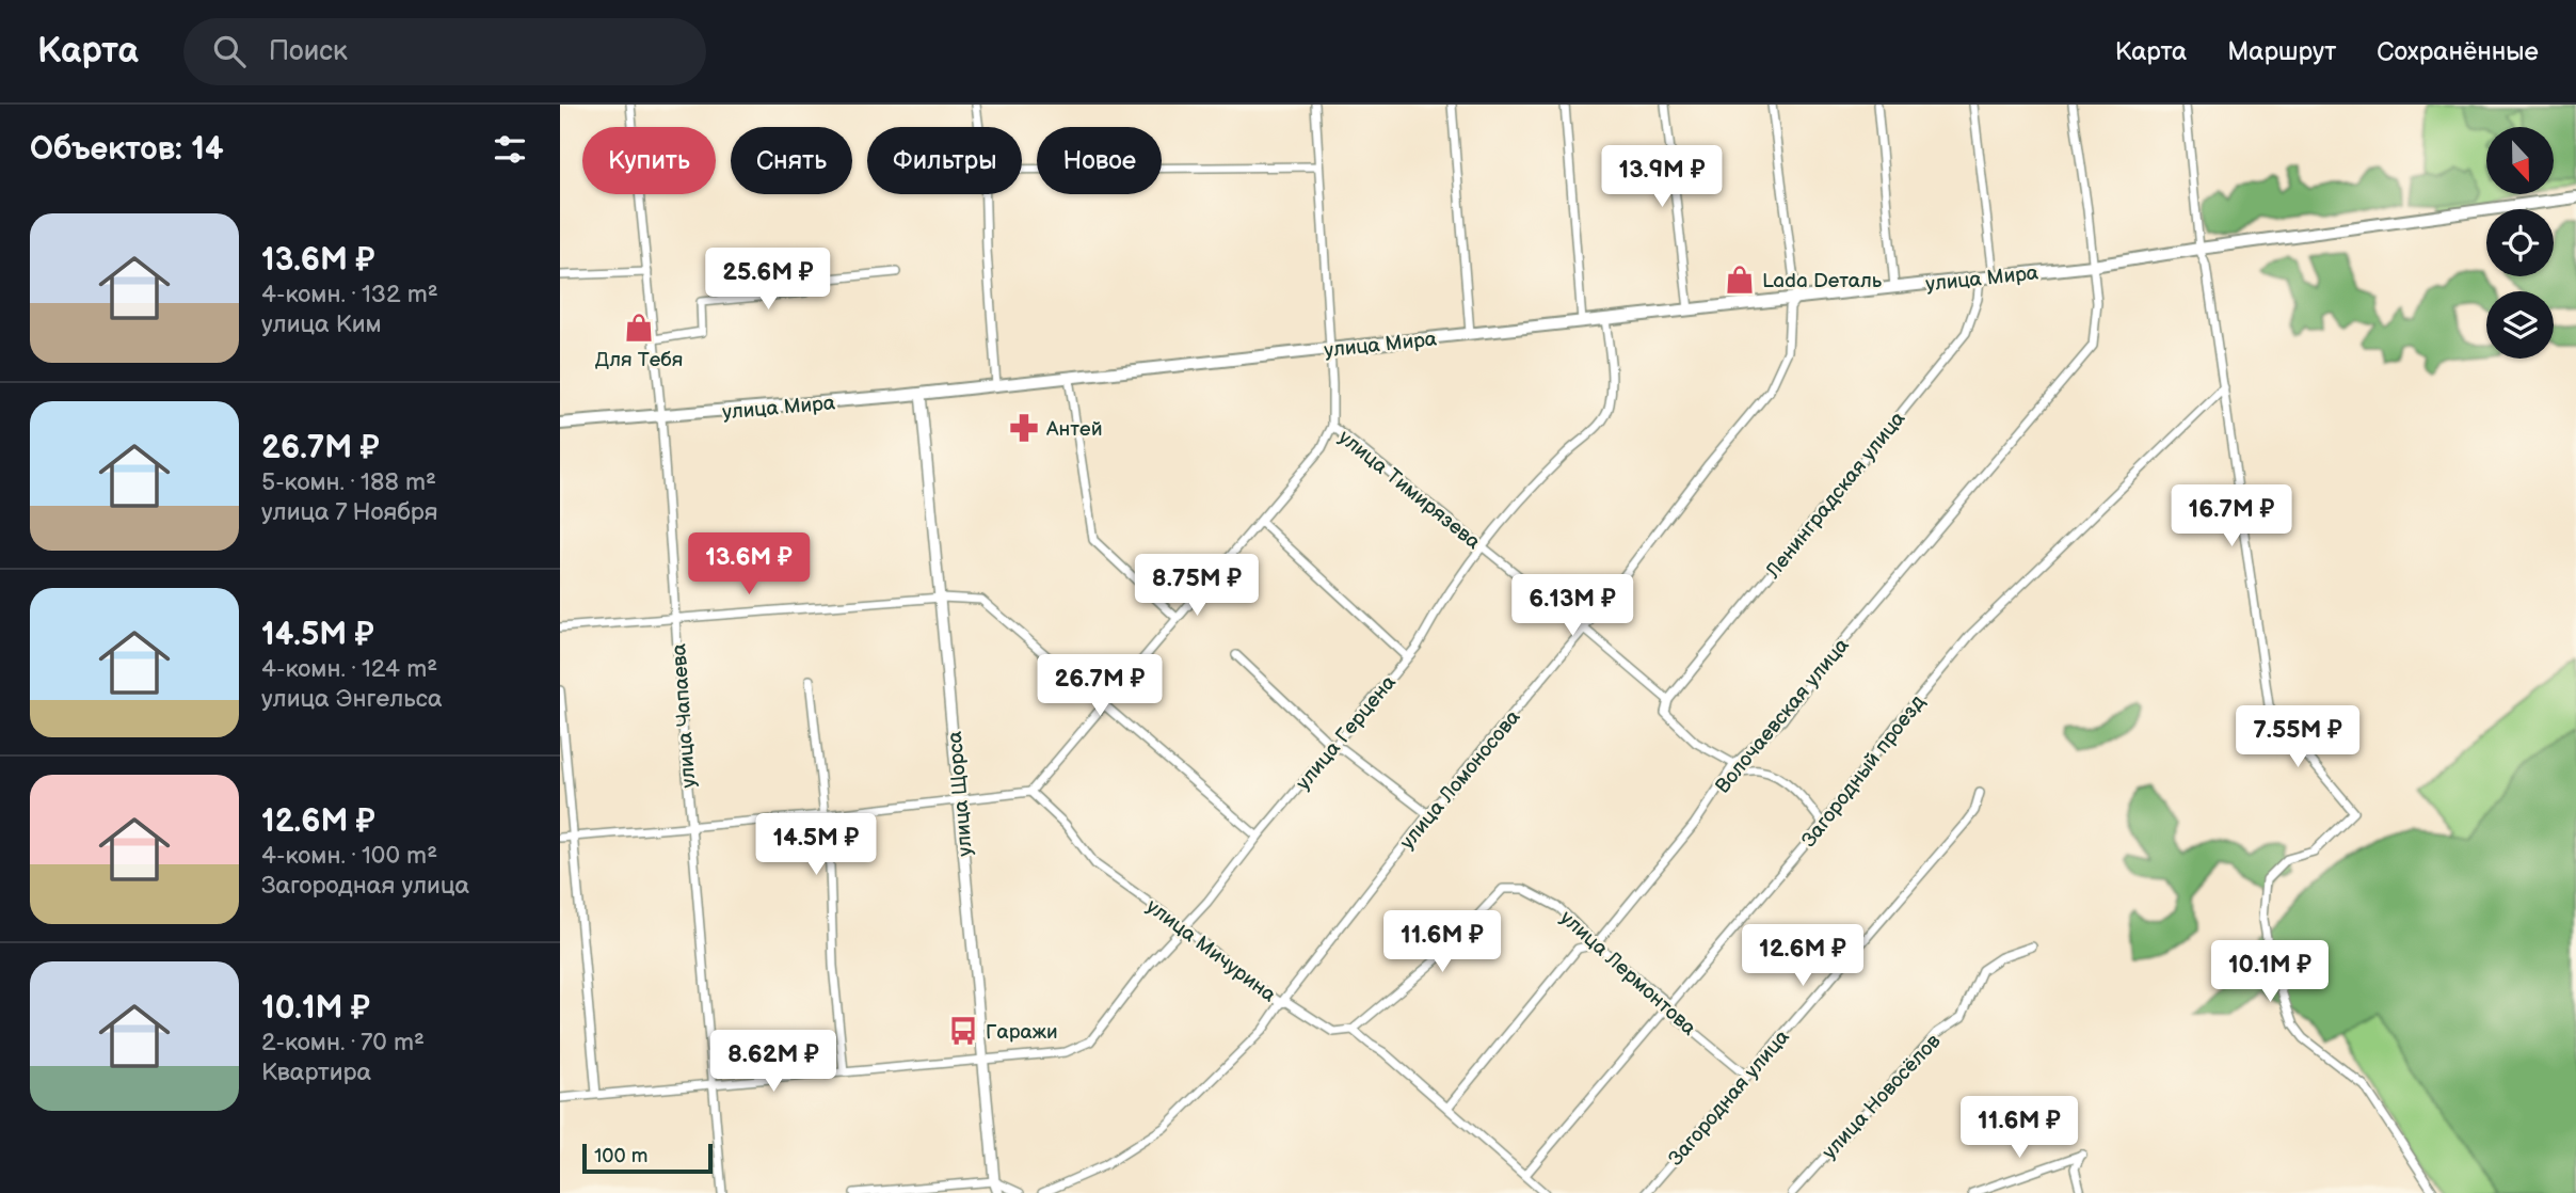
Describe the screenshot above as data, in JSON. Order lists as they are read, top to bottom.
{
  "streets": {
    "main road": ["улица Мира"],
    "street": [
      "улица Тимирязева",
      "Ленинградская улица",
      "Волочаевская улица",
      "улица Чапаева",
      "улица Герцена",
      "Загородный проезд",
      "улица Ломоносова",
      "улица Щорса",
      "улица Мичурина",
      "улица Лермонтова",
      "улица Новосёлов",
      "Загородная улица"
    ]
  },
  "crossings": [
    ["улица Мира", "Ленинградская улица"],
    ["улица Мира", "Волочаевская улица"],
    ["улица Мира", "улица Чапаева"],
    ["улица Мира", "улица Герцена"],
    ["улица Мира", "улица Ломоносова"],
    ["улица Мира", "улица Щорса"],
    ["улица Тимирязева", "Ленинградская улица"],
    ["улица Тимирязева", "Волочаевская улица"],
    ["улица Тимирязева", "улица Герцена"],
    ["улица Тимирязева", "Загородный проезд"],
    ["улица Тимирязева", "улица Ломоносова"],
    ["Волочаевская улица", "улица Мичурина"],
    ["Волочаевская улица", "улица Лермонтова"],
    ["улица Чапаева", "улица Герцена"],
    ["улица Герцена", "улица Щорса"],
    ["улица Герцена", "улица Мичурина"],
    ["Загородный проезд", "улица Мичурина"],
    ["Загородный проезд", "улица Лермонтова"],
    ["улица Ломоносова", "улица Мичурина"],
    ["улица Мичурина", "улица Лермонтова"],
    ["улица Лермонтова", "Загородная улица"]
  ],
  "places": {
    "shop": ["Lada Dеталь", "Для Тебя"],
    "pharmacy": ["Антей"],
    "bus stop": ["Гаражи"]
  },
  "scale_bar": "100 m",
  "north": "bottom",
  "page": {
    "header": "Карта",
    "search": "Поиск",
    "nav": ["Карта", "Маршрут", "Сохранённые"],
    "heading": "Объектов: 14",
    "chip": [
      "Купить",
      "Снять",
      "Фильтры",
      "Новое"
    ],
    "price": [
      "13.9M ₽",
      "25.6M ₽",
      "16.7M ₽",
      "13.6M ₽",
      "8.75M ₽",
      "6.13M ₽",
      "26.7M ₽",
      "7.55M ₽",
      "14.5M ₽",
      "11.6M ₽",
      "12.6M ₽",
      "10.1M ₽",
      "8.62M ₽",
      "11.6M ₽"
    ],
    "list": [
      {
        "name": "13.6M ₽",
        "note": "4-комн. · 132 m² · улица Ким"
      },
      {
        "name": "26.7M ₽",
        "note": "5-комн. · 188 m² · улица 7 Ноября"
      },
      {
        "name": "14.5M ₽",
        "note": "4-комн. · 124 m² · улица Энгельса"
      },
      {
        "name": "12.6M ₽",
        "note": "4-комн. · 100 m² · Загородная улица"
      },
      {
        "name": "10.1M ₽",
        "note": "2-комн. · 70 m² · Квартира"
      }
    ],
    "scale": "100 m"
  }
}
